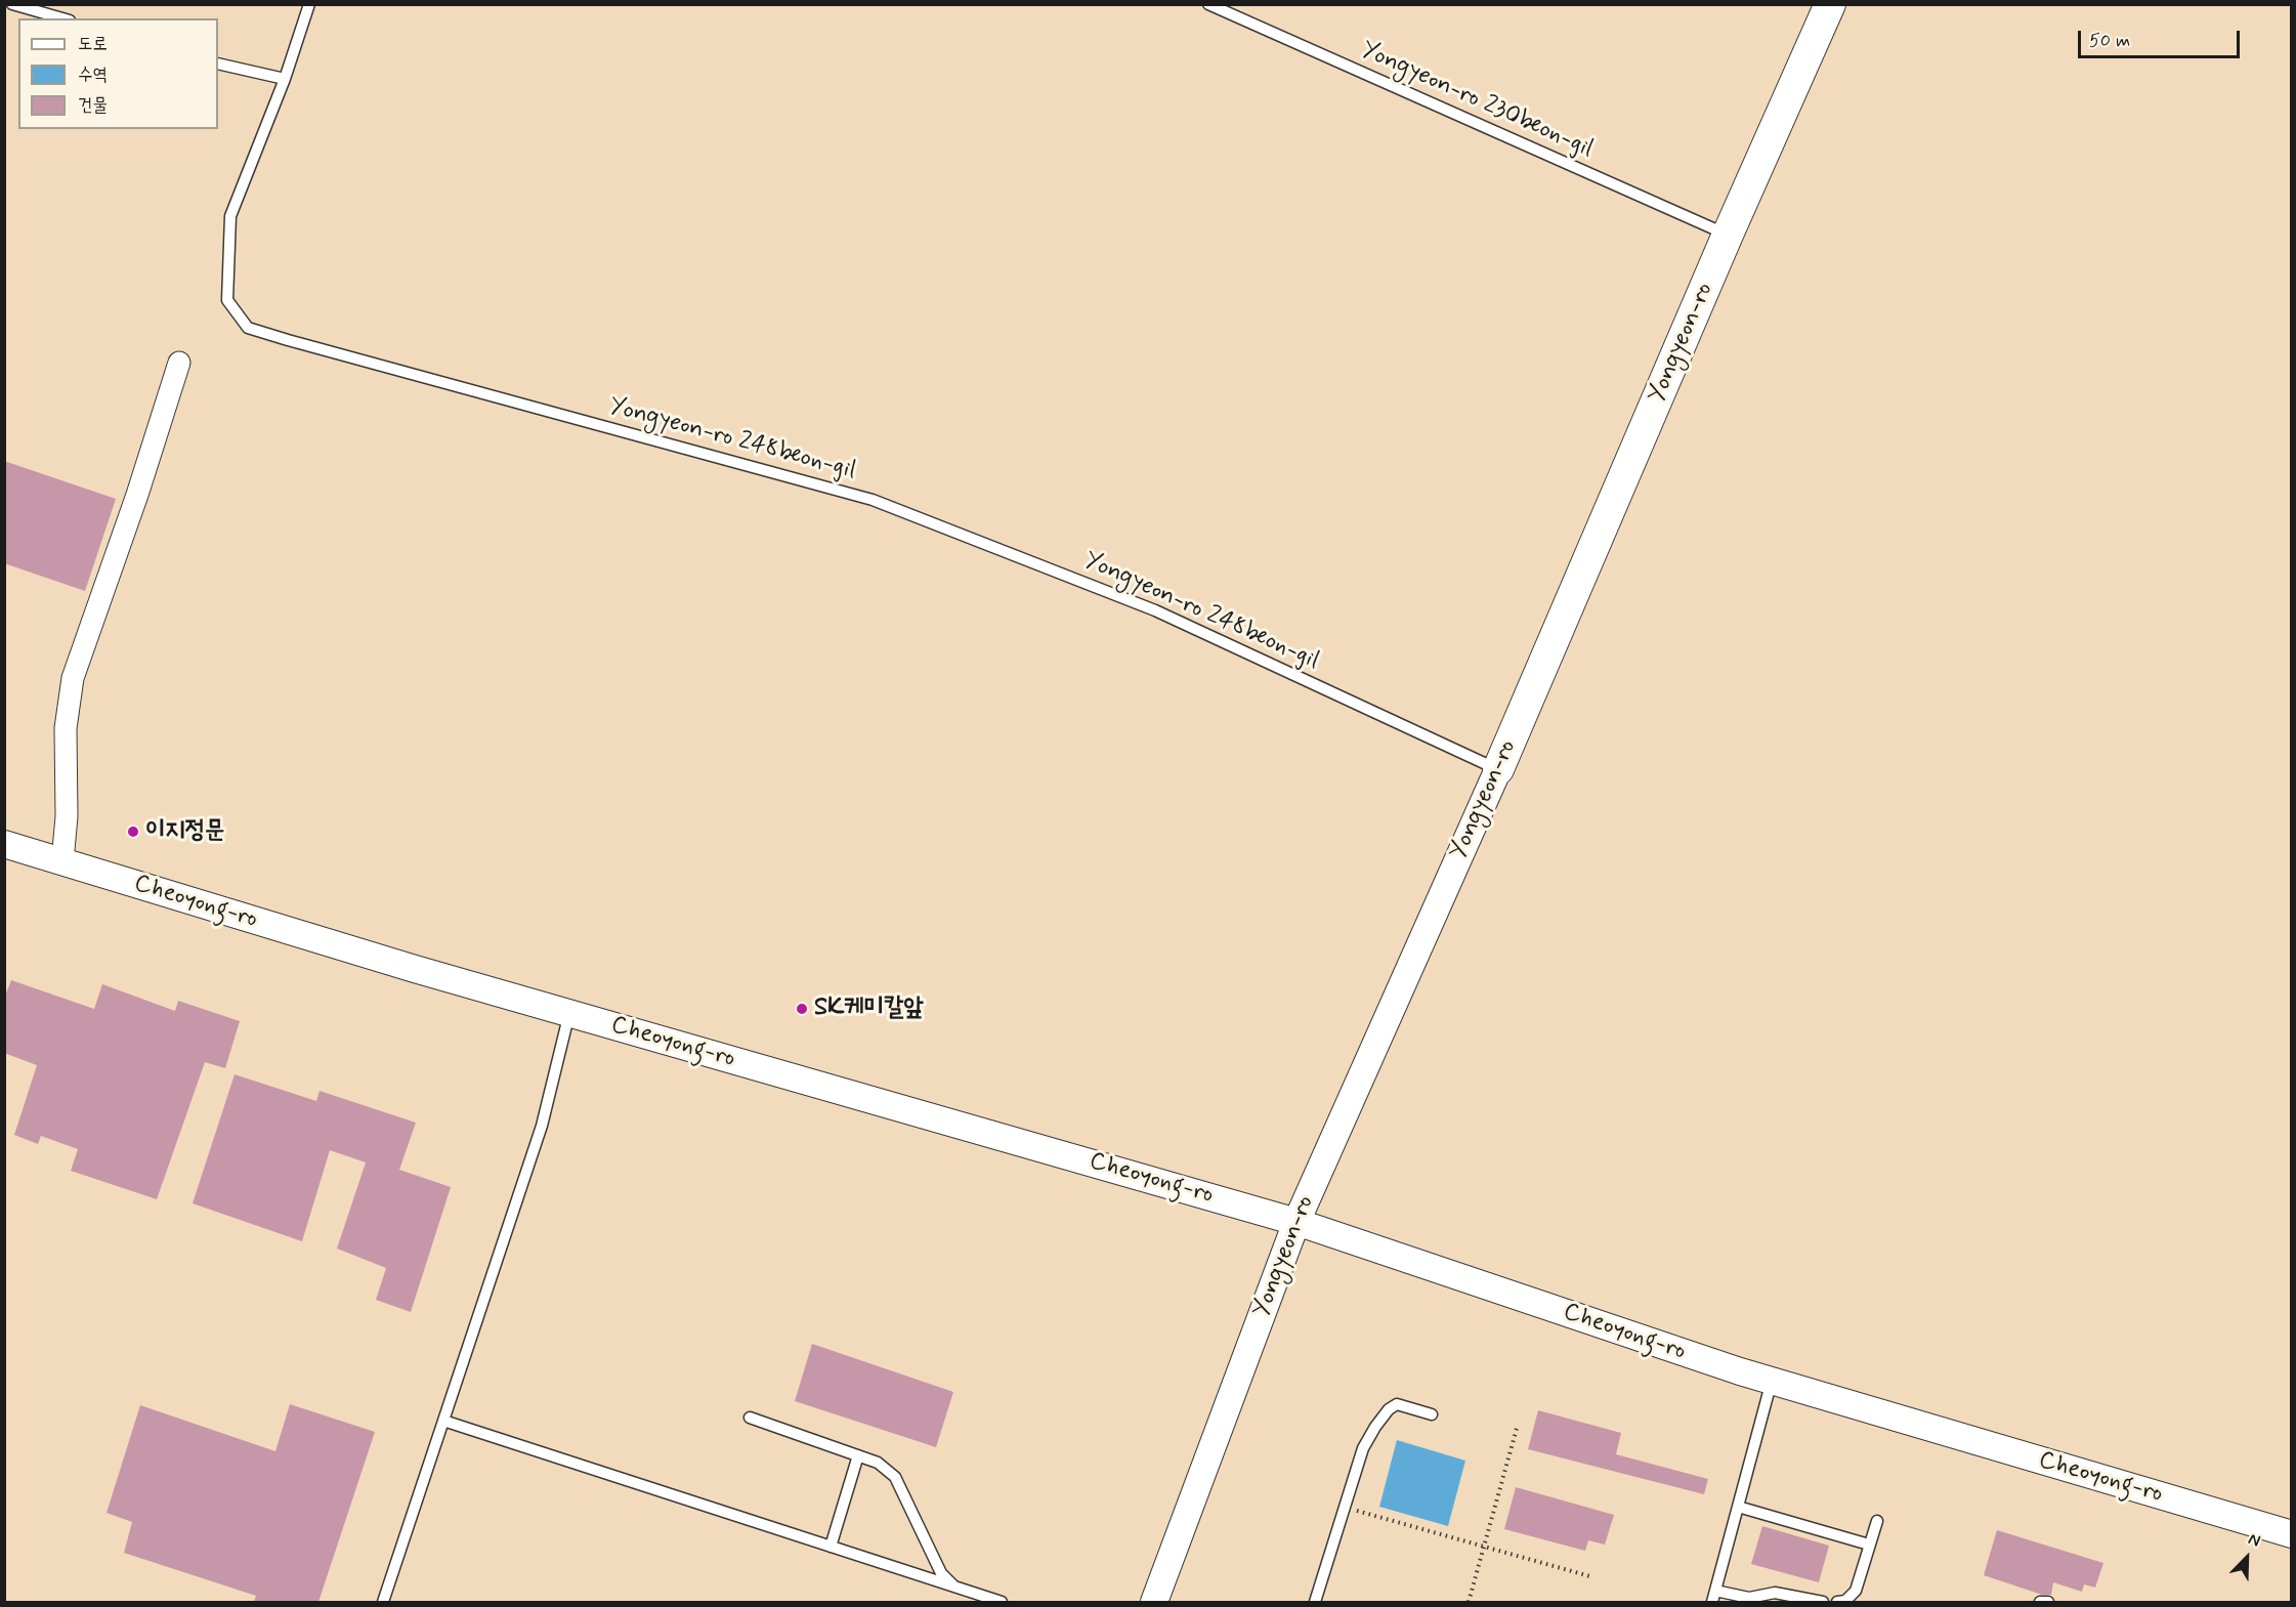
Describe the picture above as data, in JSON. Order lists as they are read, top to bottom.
{
  "streets": {
    "main road": ["Yongyeon-ro"],
    "street": ["Cheoyong-ro"],
    "lane": ["Yongyeon-ro 230beon-gil", "Yongyeon-ro 248beon-gil"]
  },
  "crossings": [
    ["Yongyeon-ro 230beon-gil", "Yongyeon-ro"],
    ["Yongyeon-ro", "Yongyeon-ro 248beon-gil"],
    ["Yongyeon-ro", "Cheoyong-ro"]
  ],
  "places": ["이지정문", "SK케미칼앞"],
  "legend": ["도로", "수역", "건물"],
  "scale_bar": "50 m",
  "north": "top right"
}
